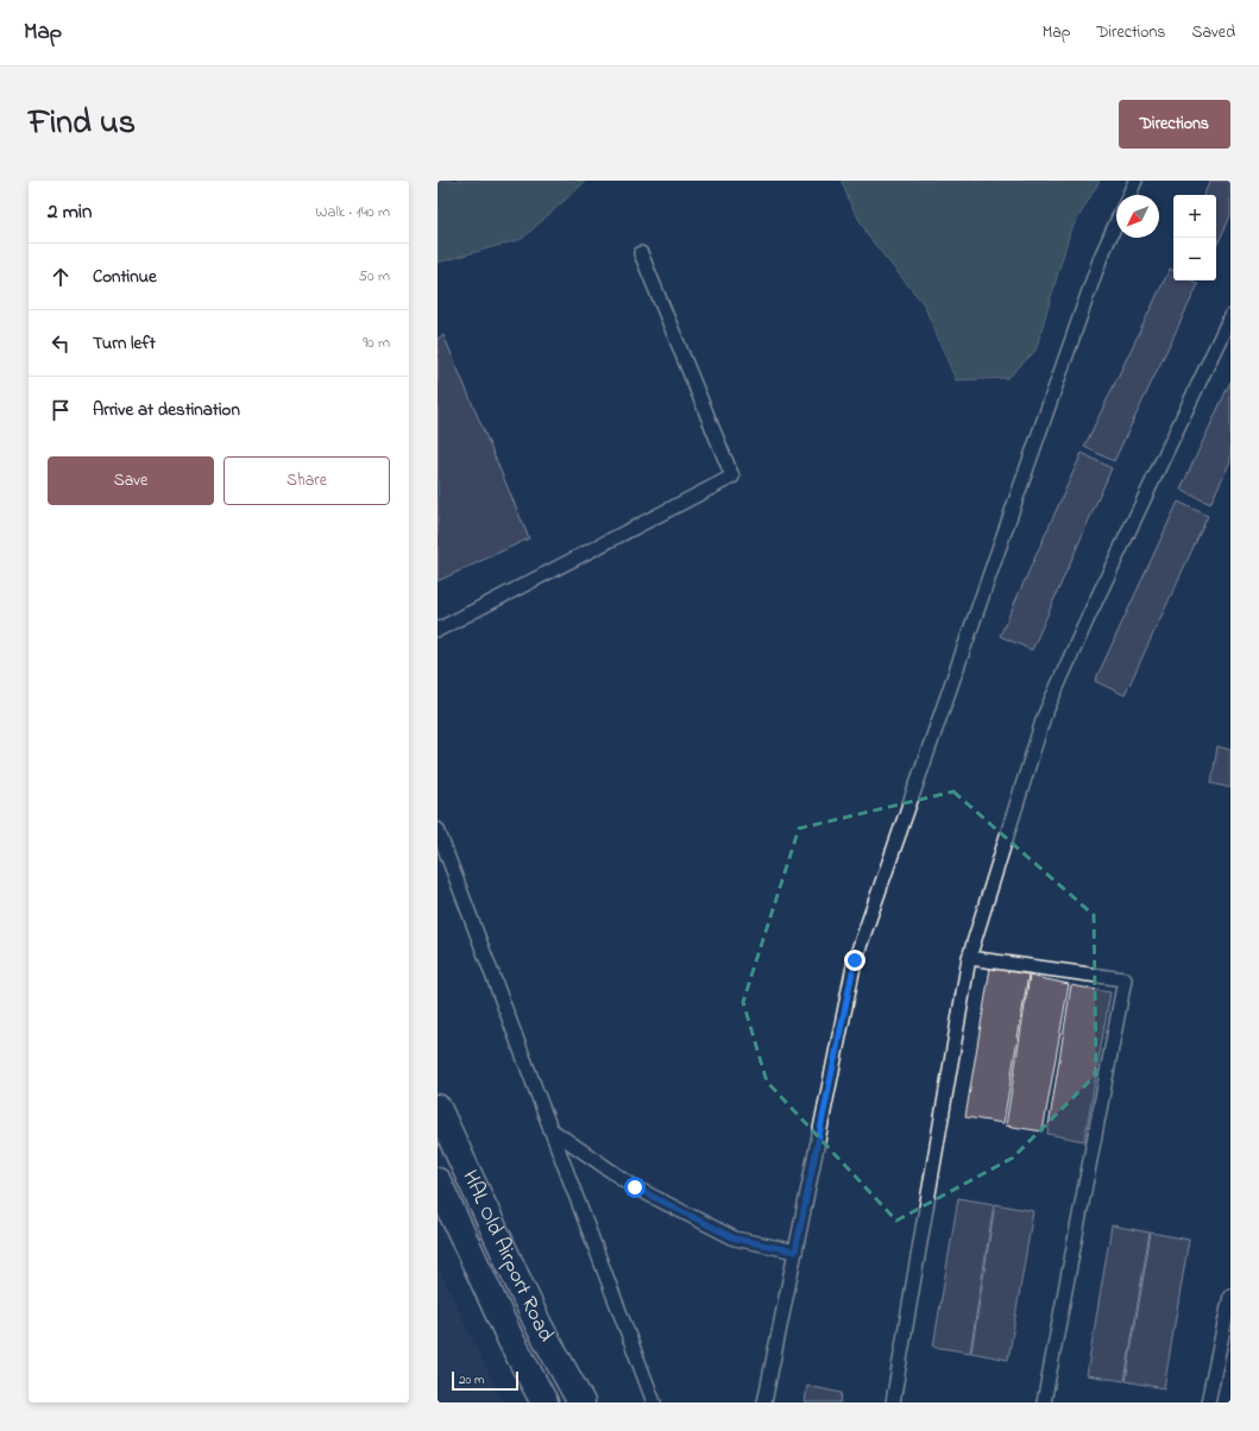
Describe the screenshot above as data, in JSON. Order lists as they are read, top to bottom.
{
  "streets": {
    "main road": ["HAL Old Airport Road"]
  },
  "scale_bar": "20 m",
  "north": "bottom left",
  "page": {
    "header": "Map",
    "nav": ["Map", "Directions", "Saved"],
    "title": "Find us",
    "buttons": [
      "Directions",
      ["Save", "Share"]
    ],
    "heading": ["2 min", "Walk · 140 m"],
    "map_buttons": ["+", "−"],
    "list": [
      ["Continue", "50 m"],
      ["Turn left", "90 m"],
      "Arrive at destination"
    ],
    "scale": "20 m"
  }
}
